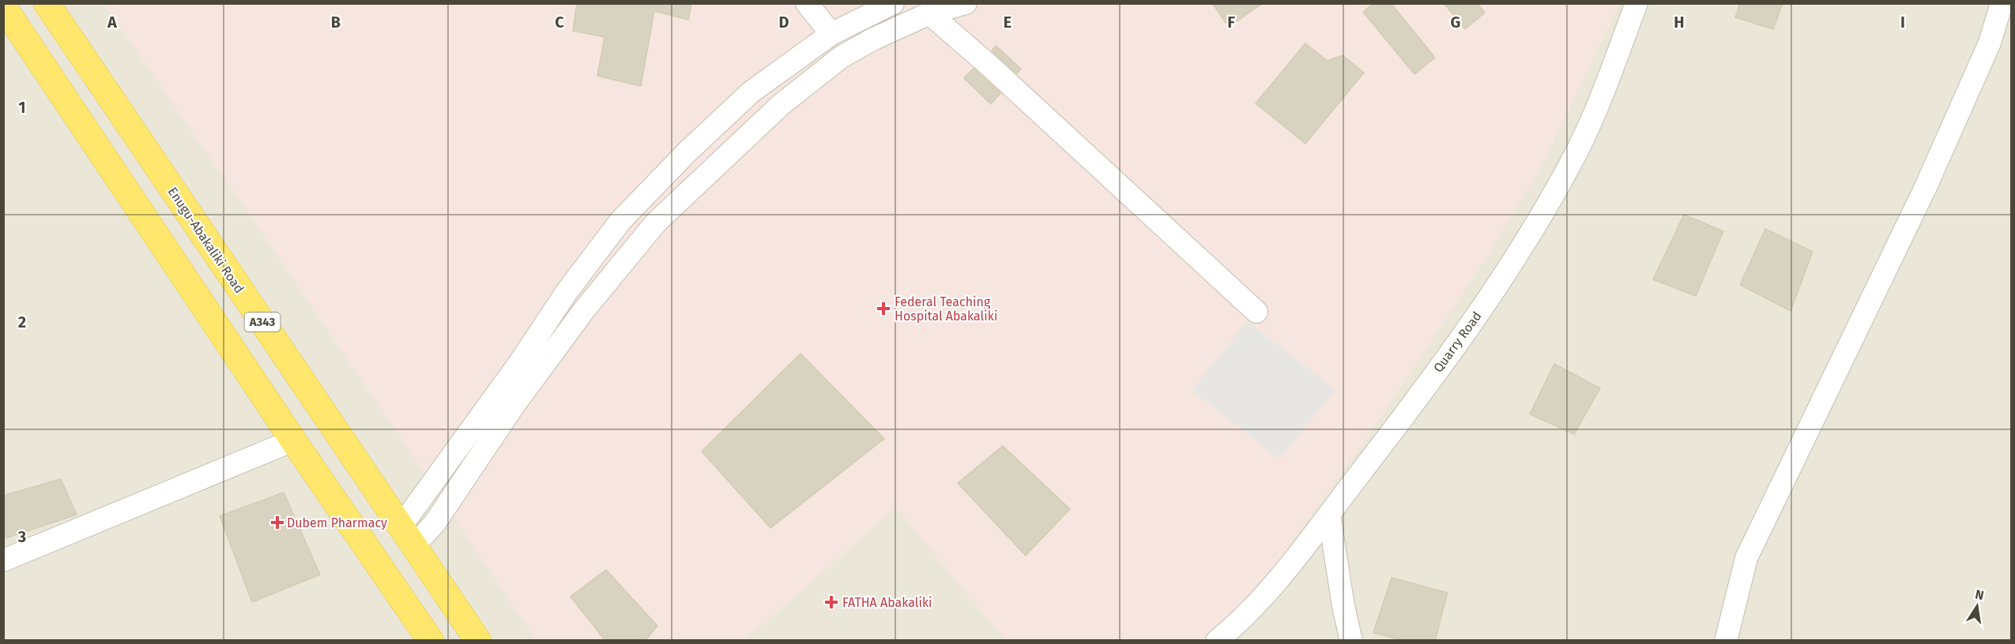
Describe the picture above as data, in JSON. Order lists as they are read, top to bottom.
{
  "streets": {
    "highway": ["Enugu-Abakaliki Road", "A343"],
    "street": ["Quarry Road"]
  },
  "places": {
    "health": ["Federal Teaching Hospital Abakaliki", "Dubem Pharmacy", "FATHA Abakaliki"]
  },
  "north": "top",
  "grid": {
    "columns": [
      "A",
      "B",
      "C",
      "D",
      "E",
      "F",
      "G",
      "H",
      "I"
    ],
    "rows": ["1", "2", "3"]
  }
}
